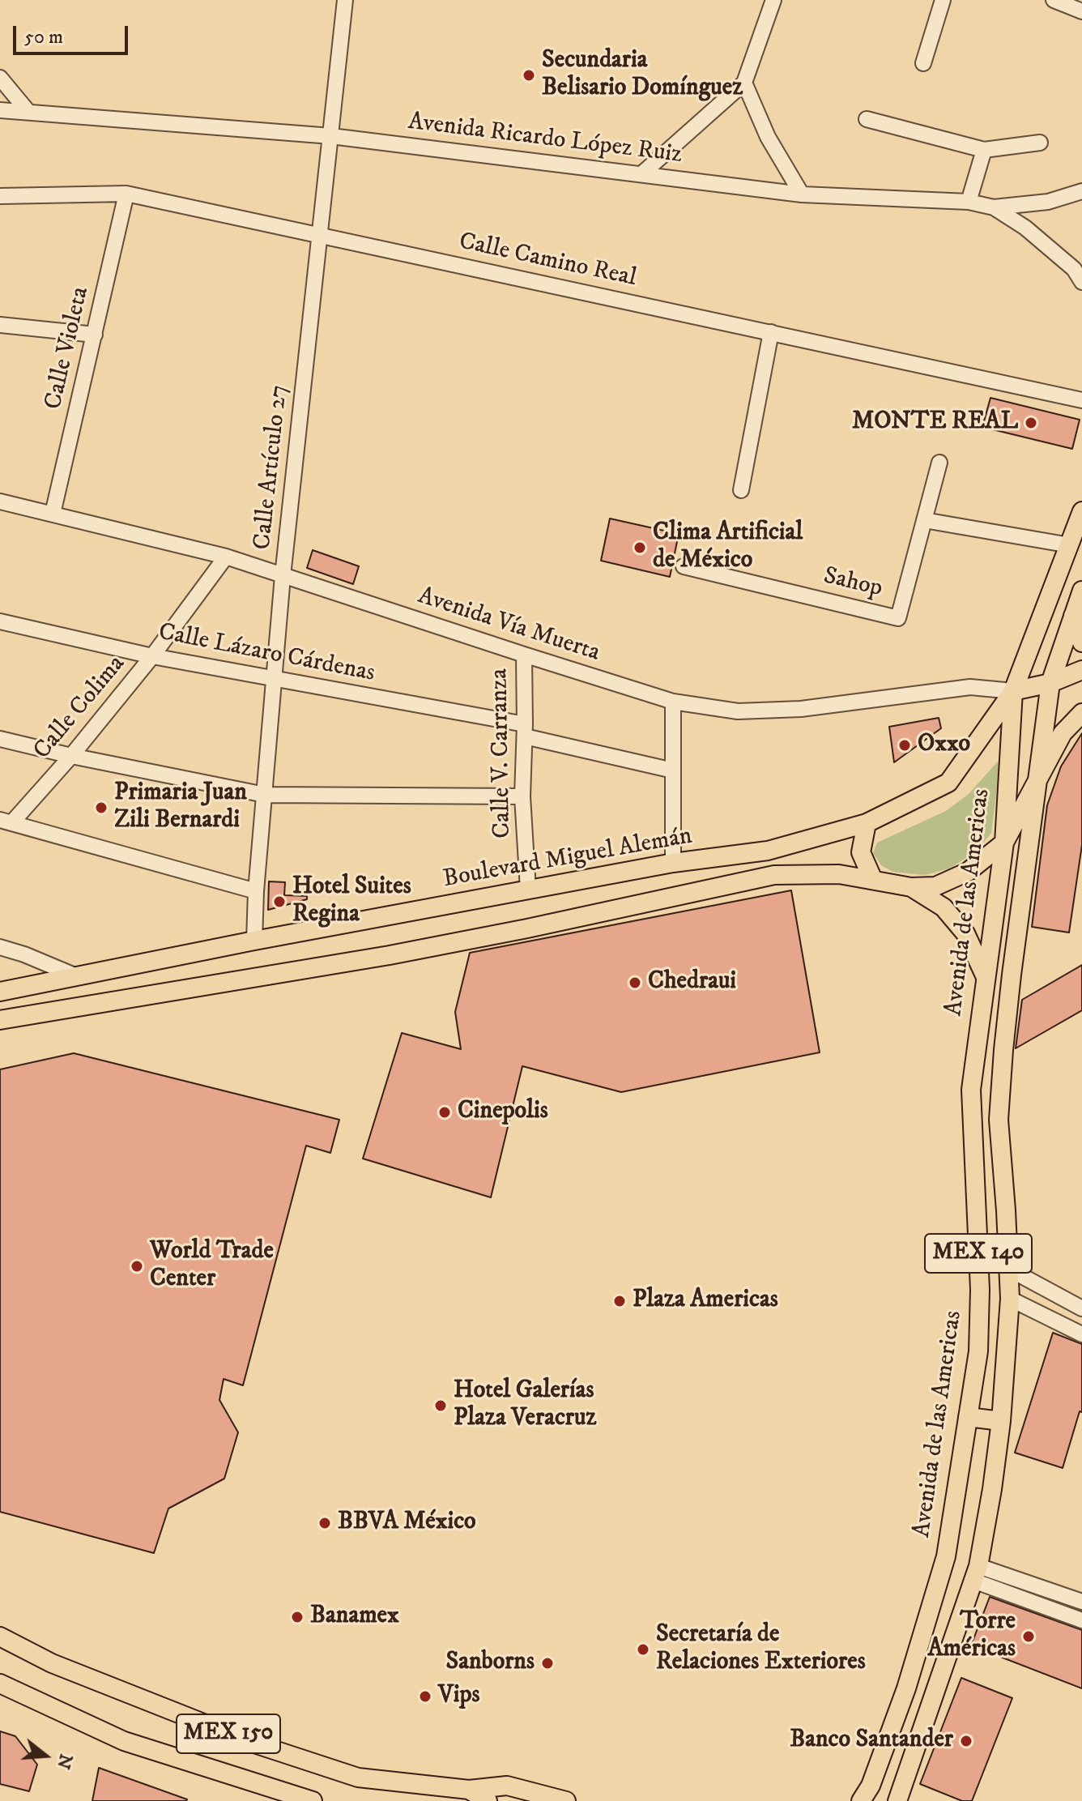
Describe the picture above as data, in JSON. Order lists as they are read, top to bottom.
{
  "streets": {
    "main road": [
      "Boulevard Miguel Alemán",
      "Avenida de las Americas",
      "MEX 140",
      "MEX 150"
    ],
    "street": [
      "Avenida Ricardo López Ruiz",
      "Calle Camino Real",
      "Calle Violeta",
      "Calle Artículo 27",
      "Sahop",
      "Avenida Vía Muerta",
      "Calle Lázaro Cárdenas",
      "Calle Colima",
      "Calle V. Carranza"
    ]
  },
  "crossings": [
    ["Avenida Ricardo López Ruiz", "Calle Artículo 27"],
    ["Calle Camino Real", "Calle Violeta"],
    ["Calle Camino Real", "Calle Artículo 27"],
    ["Calle Violeta", "Avenida Vía Muerta"],
    ["Calle Artículo 27", "Avenida Vía Muerta"],
    ["Calle Artículo 27", "Calle Lázaro Cárdenas"],
    ["Calle Artículo 27", "Boulevard Miguel Alemán"],
    ["Avenida Vía Muerta", "Calle Colima"],
    ["Avenida Vía Muerta", "Calle V. Carranza"],
    ["Avenida Vía Muerta", "Boulevard Miguel Alemán"],
    ["Avenida Vía Muerta", "Avenida de las Americas"],
    ["Avenida Vía Muerta", "MEX 140"],
    ["Calle Lázaro Cárdenas", "Calle Colima"],
    ["Calle Lázaro Cárdenas", "Calle V. Carranza"],
    ["Calle V. Carranza", "Boulevard Miguel Alemán"],
    ["Boulevard Miguel Alemán", "Avenida de las Americas"],
    ["Boulevard Miguel Alemán", "MEX 140"],
    ["Avenida de las Americas", "MEX 140"]
  ],
  "places": [
    "Secundaria Belisario Domínguez",
    "MONTE REAL",
    "Clima Artificial de México",
    "Oxxo",
    "Primaria Juan Zili Bernardi",
    "Hotel Suites Regina",
    "Chedraui",
    "Cinepolis",
    "World Trade Center",
    "Plaza Americas",
    "Hotel Galerías Plaza Veracruz",
    "BBVA México",
    "Banamex",
    "Torre Américas",
    "Secretaría de Relaciones Exteriores",
    "Sanborns",
    "Vips",
    "Banco Santander"
  ],
  "scale_bar": "50 m",
  "north": "right"
}
